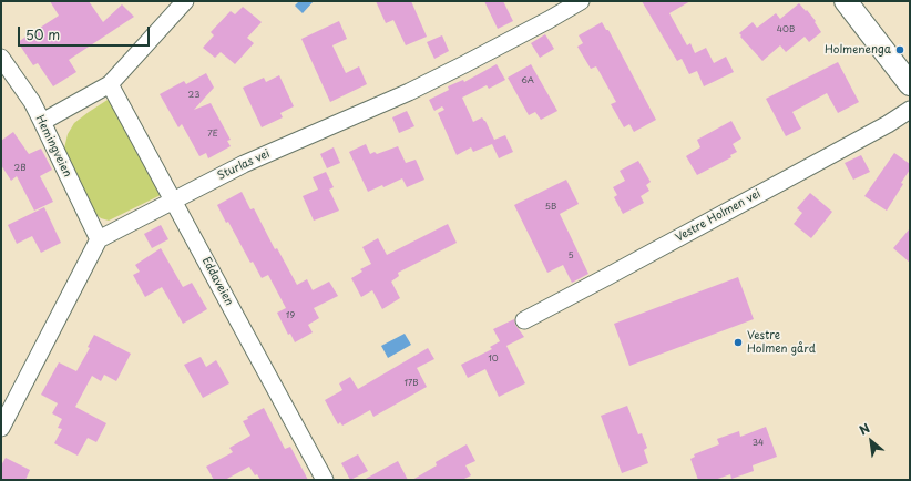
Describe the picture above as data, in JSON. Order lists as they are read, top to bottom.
{
  "streets": {
    "street": [
      "Hemingveien",
      "Sturlas vei",
      "Vestre Holmen vei",
      "Eddaveien"
    ]
  },
  "crossings": [
    ["Hemingveien", "Sturlas vei"],
    ["Sturlas vei", "Eddaveien"]
  ],
  "places": ["Holmenenga", "Vestre Holmen gård"],
  "house_numbers": [
    "40B",
    "6A",
    "23",
    "7E",
    "2B",
    "5B",
    "5",
    "19",
    "10",
    "17B",
    "34"
  ],
  "scale_bar": "50 m",
  "north": "top left"
}
